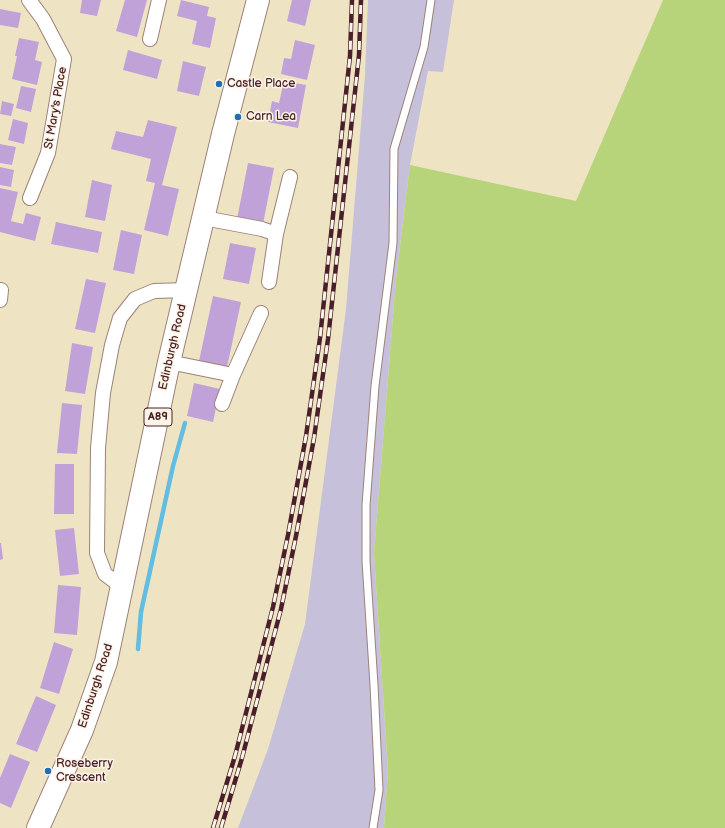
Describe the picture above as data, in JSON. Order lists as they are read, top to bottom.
{
  "streets": {
    "main road": ["Edinburgh Road", "A89"],
    "street": ["St Mary's Place"]
  },
  "places": ["Castle Place", "Carn Lea", "Roseberry Crescent"]
}
